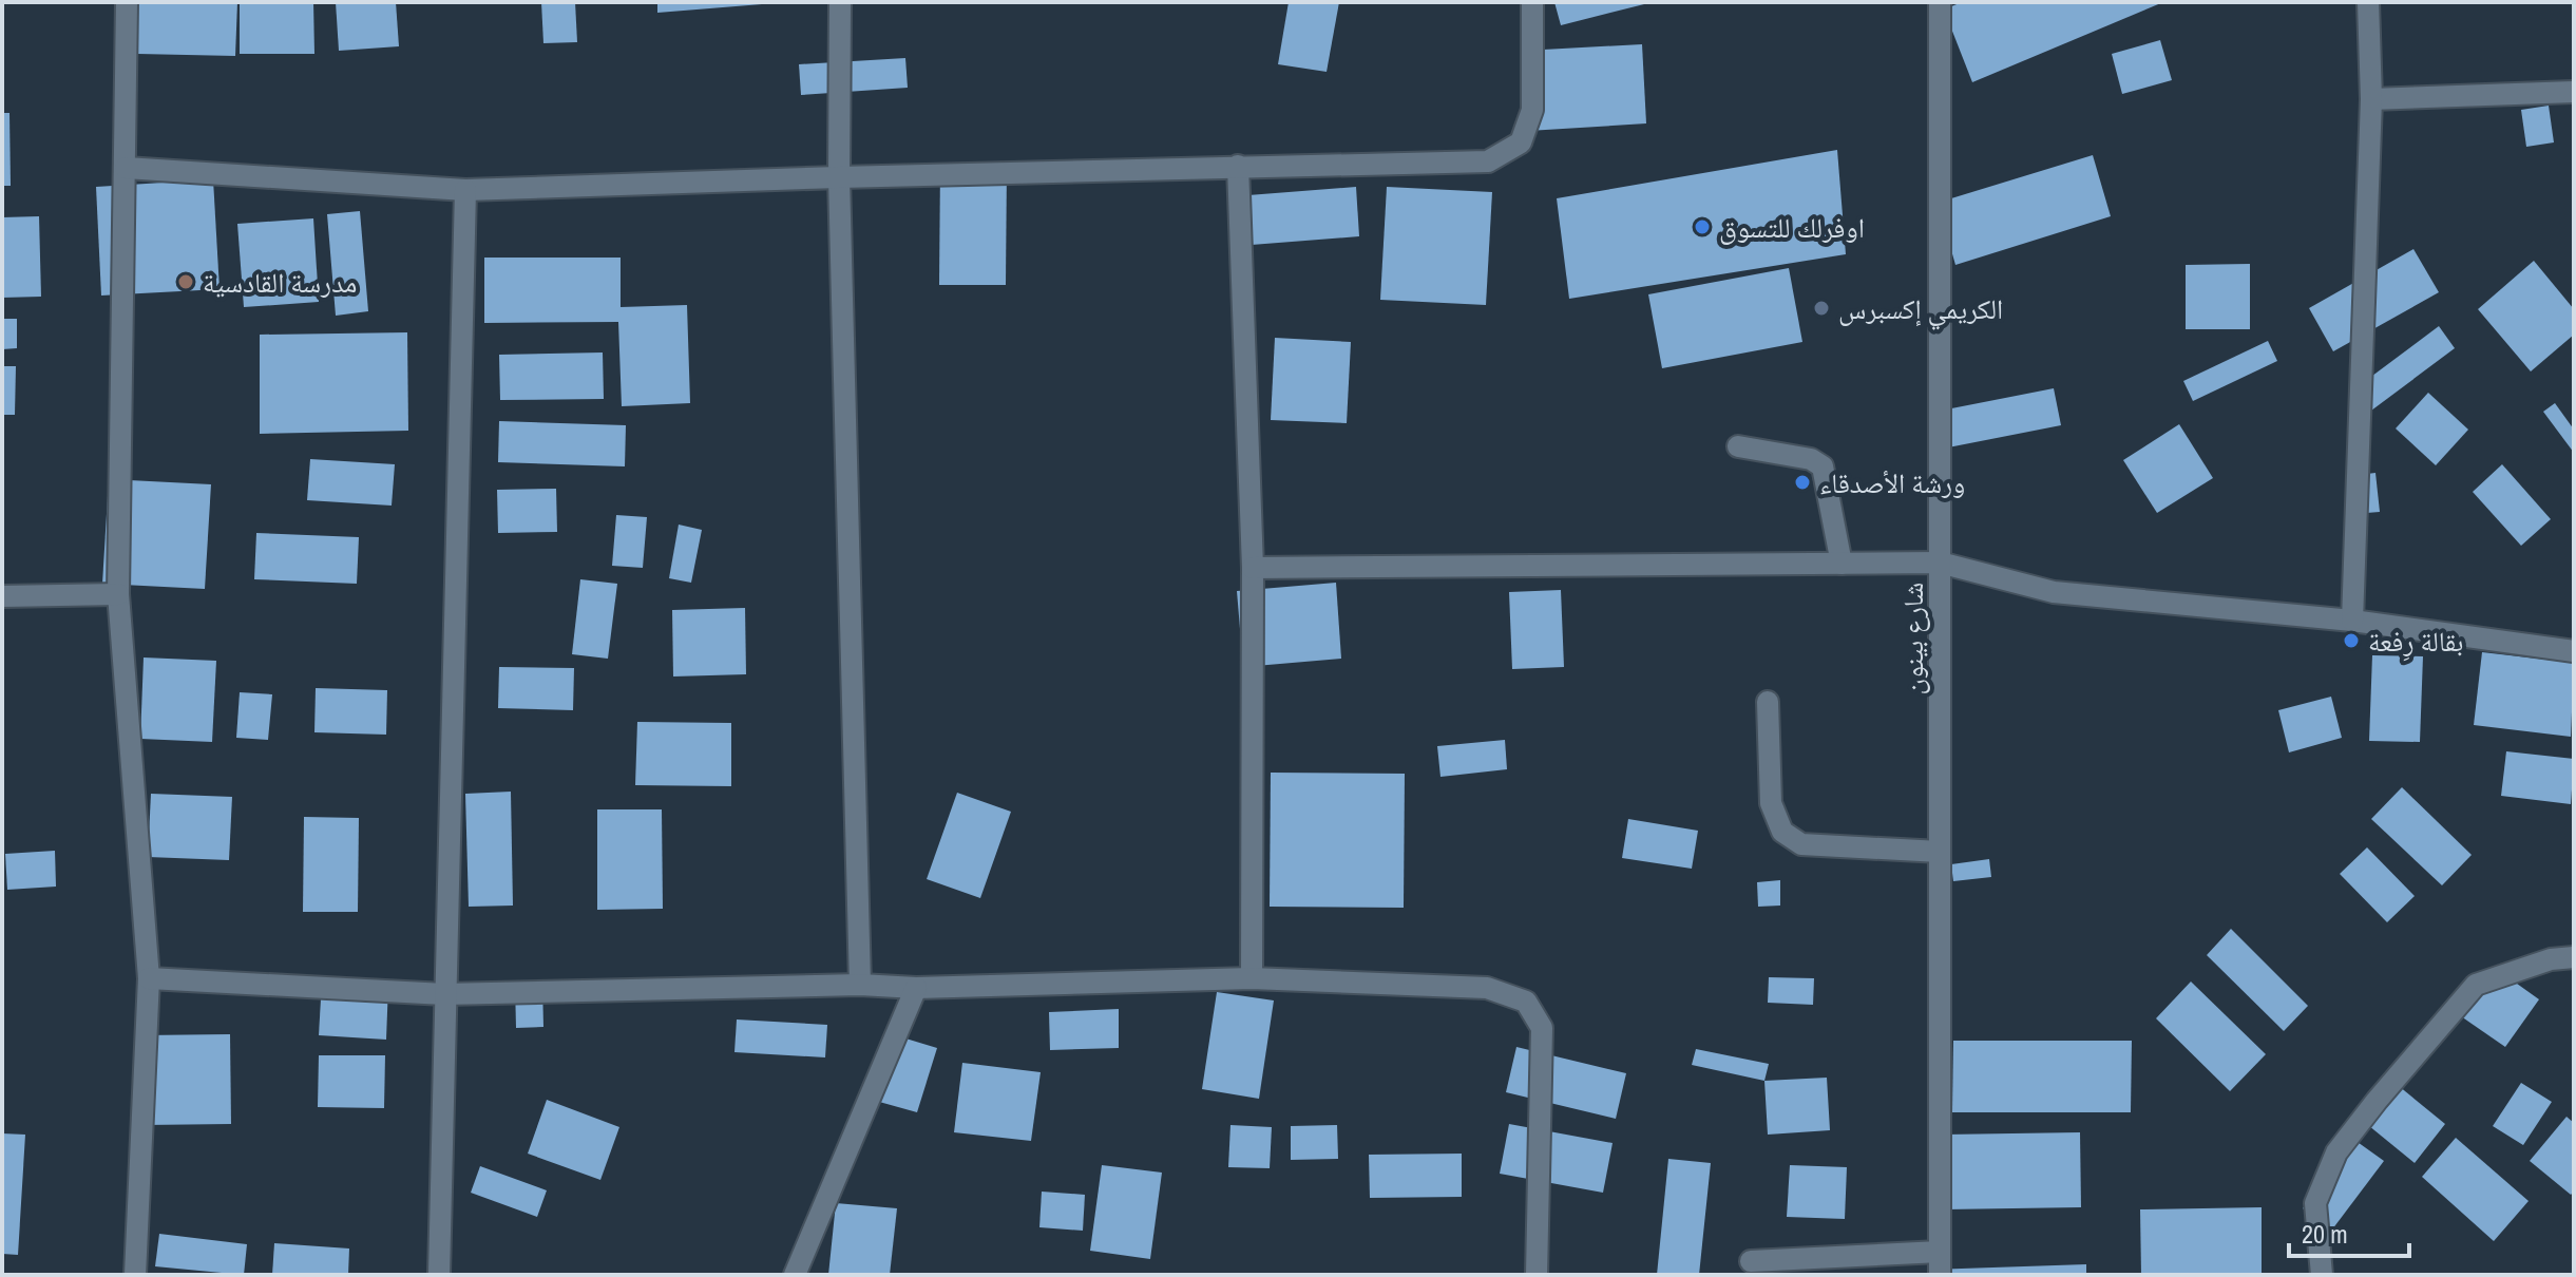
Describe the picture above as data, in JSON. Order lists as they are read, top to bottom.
{
  "streets": {
    "street": ["شارع بينون"]
  },
  "places": [
    "اوفرلك للتسوق",
    "مدرسة القادسية",
    "الكريمي إكسبرس",
    "ورشة الأصدقاء",
    "بقالة رِفعة"
  ],
  "scale_bar": "20 m"
}
